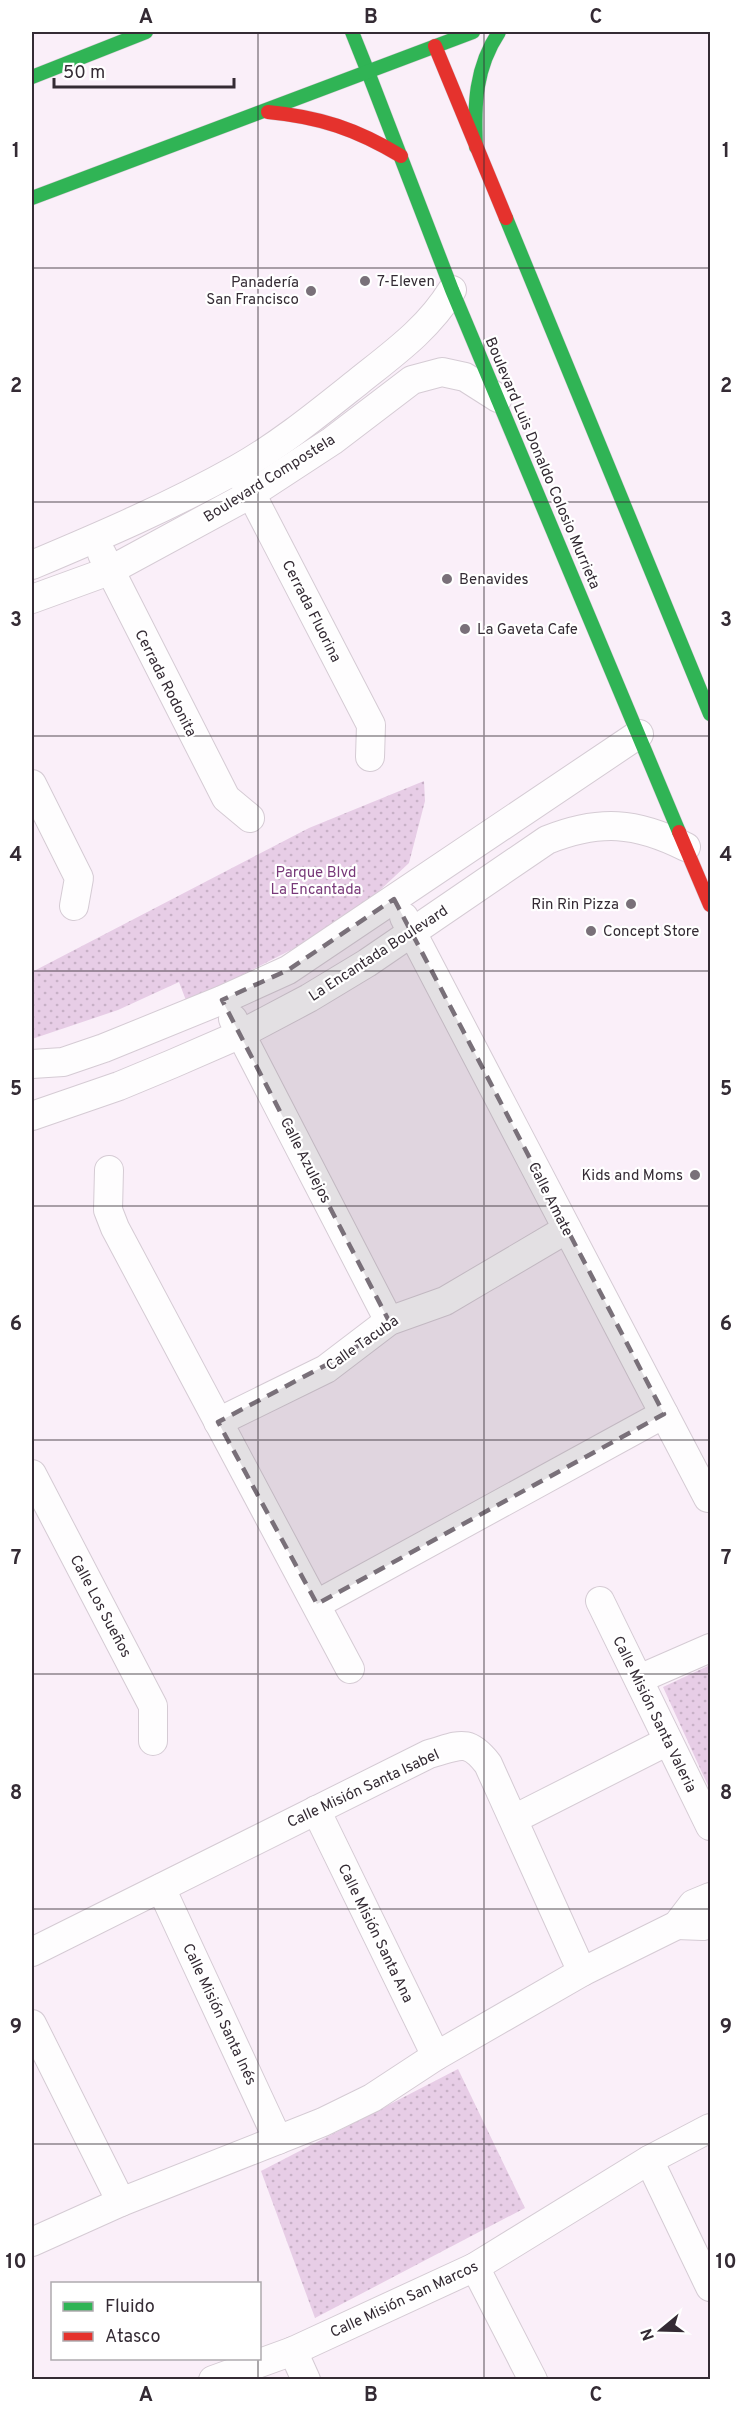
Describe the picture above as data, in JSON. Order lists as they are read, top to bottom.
{
  "streets": {
    "main road": ["Boulevard Luis Donaldo Colosio Murrieta"],
    "street": [
      "Boulevard Compostela",
      "Cerrada Fluorina",
      "Cerrada Rodonita",
      "La Encantada Boulevard",
      "Calle Azulejos",
      "Calle Amate",
      "Calle Tacuba",
      "Calle Los Sueños",
      "Calle Misión Santa Valeria",
      "Calle Misión Santa Isabel",
      "Calle Misión Santa Ana",
      "Calle Misión Santa Inés",
      "Calle Misión San Marcos"
    ]
  },
  "crossings": [
    ["Boulevard Luis Donaldo Colosio Murrieta", "Boulevard Compostela"],
    ["Boulevard Luis Donaldo Colosio Murrieta", "La Encantada Boulevard"],
    ["Boulevard Compostela", "Cerrada Fluorina"],
    ["Boulevard Compostela", "Cerrada Rodonita"],
    ["La Encantada Boulevard", "Calle Azulejos"],
    ["La Encantada Boulevard", "Calle Amate"],
    ["Calle Azulejos", "Calle Tacuba"],
    ["Calle Amate", "Calle Tacuba"],
    ["Calle Misión Santa Isabel", "Calle Misión Santa Ana"],
    ["Calle Misión Santa Isabel", "Calle Misión Santa Inés"]
  ],
  "parks": ["Parque Blvd La Encantada"],
  "places": [
    "7-Eleven",
    "Panadería San Francisco",
    "Benavides",
    "La Gaveta Cafe",
    "Rin Rin Pizza",
    "Concept Store",
    "Kids and Moms"
  ],
  "legend": ["Fluido", "Atasco"],
  "scale_bar": "50 m",
  "north": "left",
  "grid": {
    "columns": ["A", "B", "C"],
    "rows": [
      "1",
      "2",
      "3",
      "4",
      "5",
      "6",
      "7",
      "8",
      "9",
      "10"
    ]
  }
}
